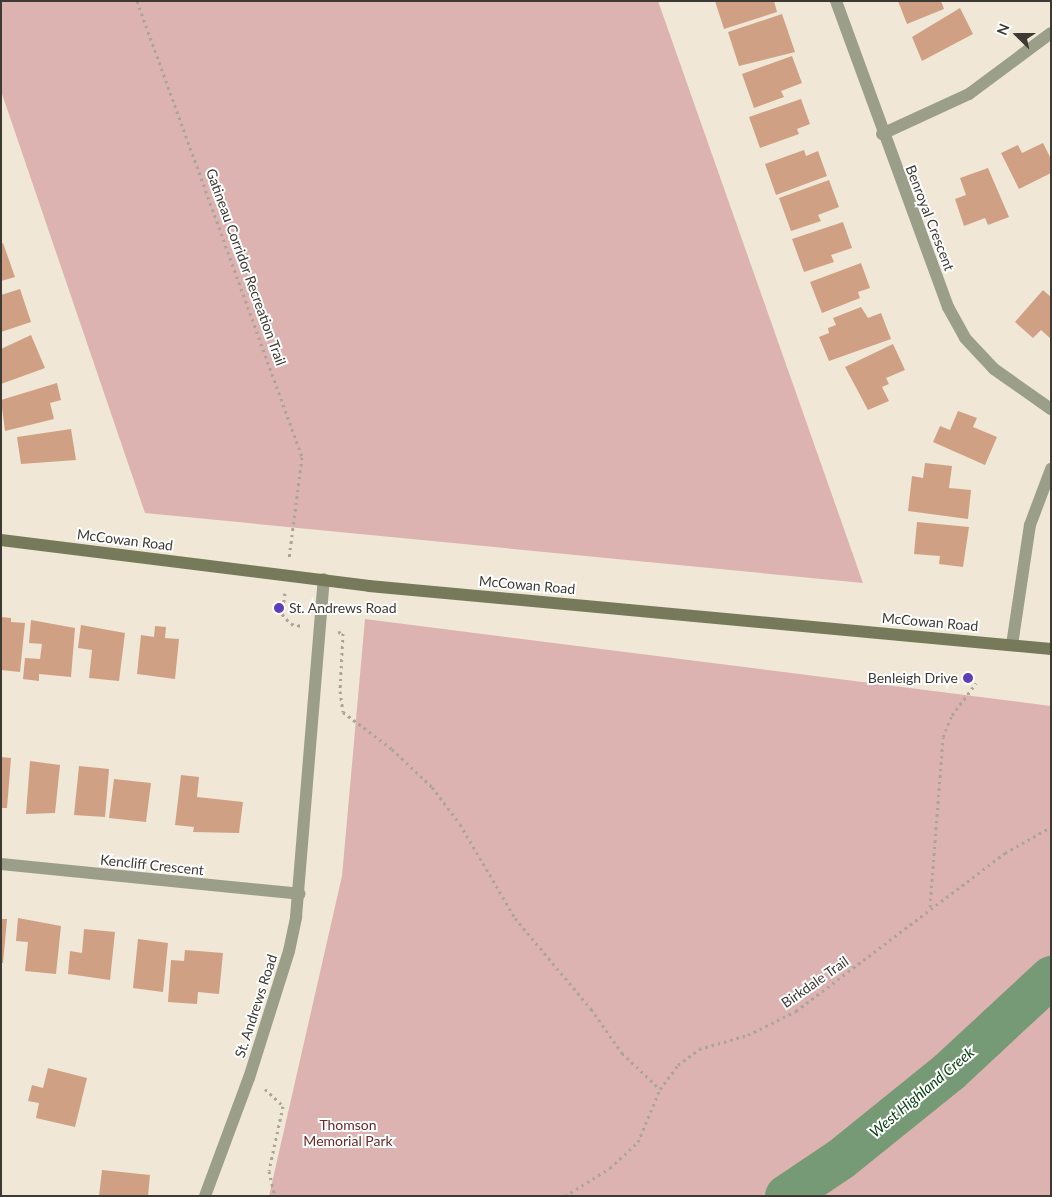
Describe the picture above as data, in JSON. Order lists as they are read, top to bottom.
{
  "streets": {
    "main road": ["McCowan Road"],
    "street": ["Benroyal Crescent", "Kencliff Crescent", "St. Andrews Road"],
    "path": ["Gatineau Corridor Recreation Trail", "Birkdale Trail"]
  },
  "crossings": [
    ["McCowan Road", "St. Andrews Road"],
    ["Kencliff Crescent", "St. Andrews Road"]
  ],
  "water": ["West Highland Creek"],
  "parks": ["Thomson Memorial Park"],
  "places": ["St. Andrews Road", "Benleigh Drive"],
  "north": "left"
}
